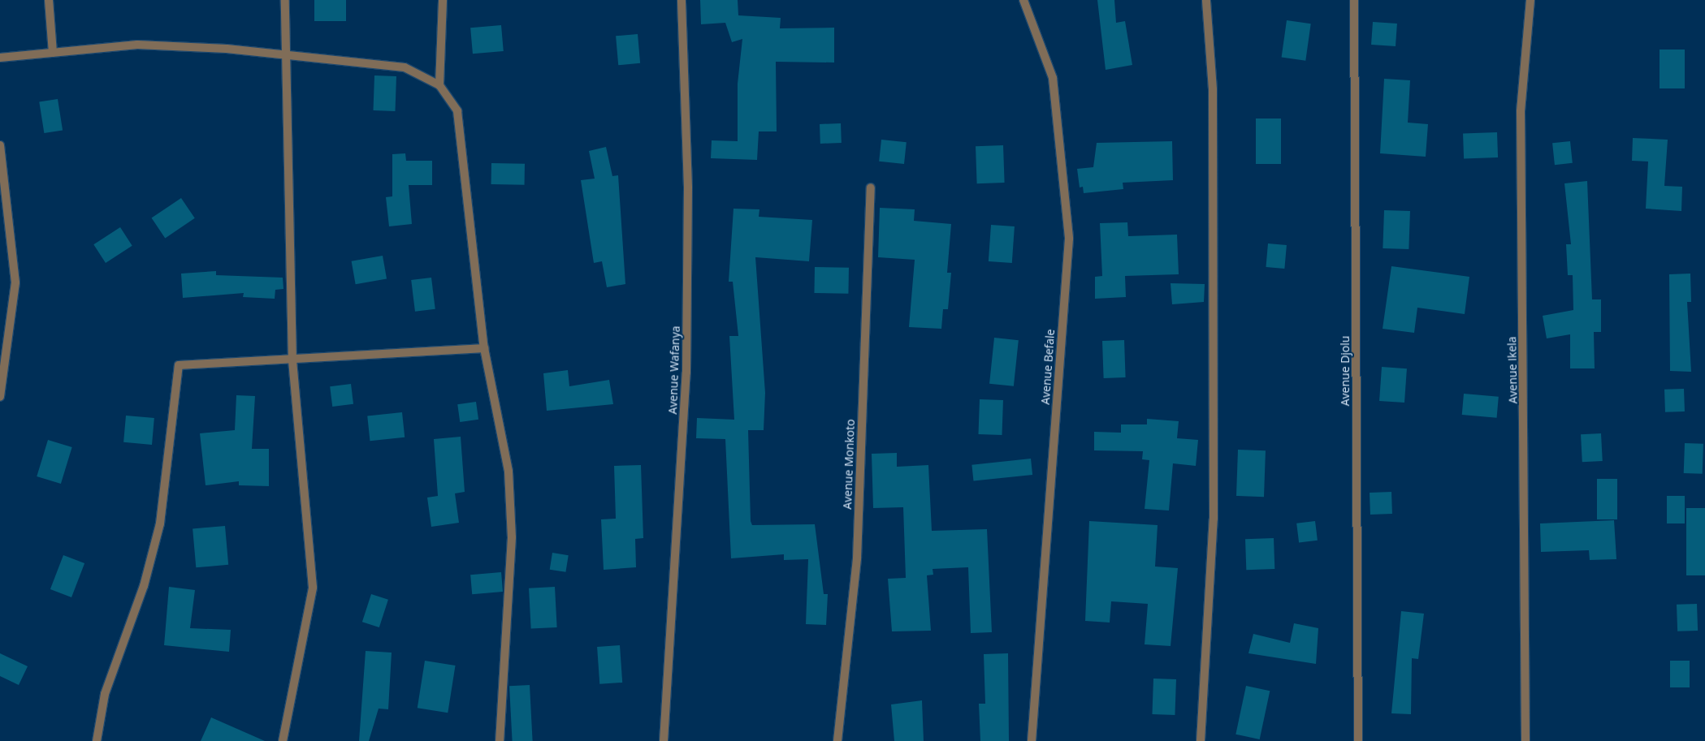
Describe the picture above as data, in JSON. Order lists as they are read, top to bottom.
{
  "streets": {
    "street": [
      "Avenue Befale",
      "Avenue Wafanya",
      "Avenue Ikela",
      "Avenue Djolu",
      "Avenue Monkoto"
    ]
  }
}
